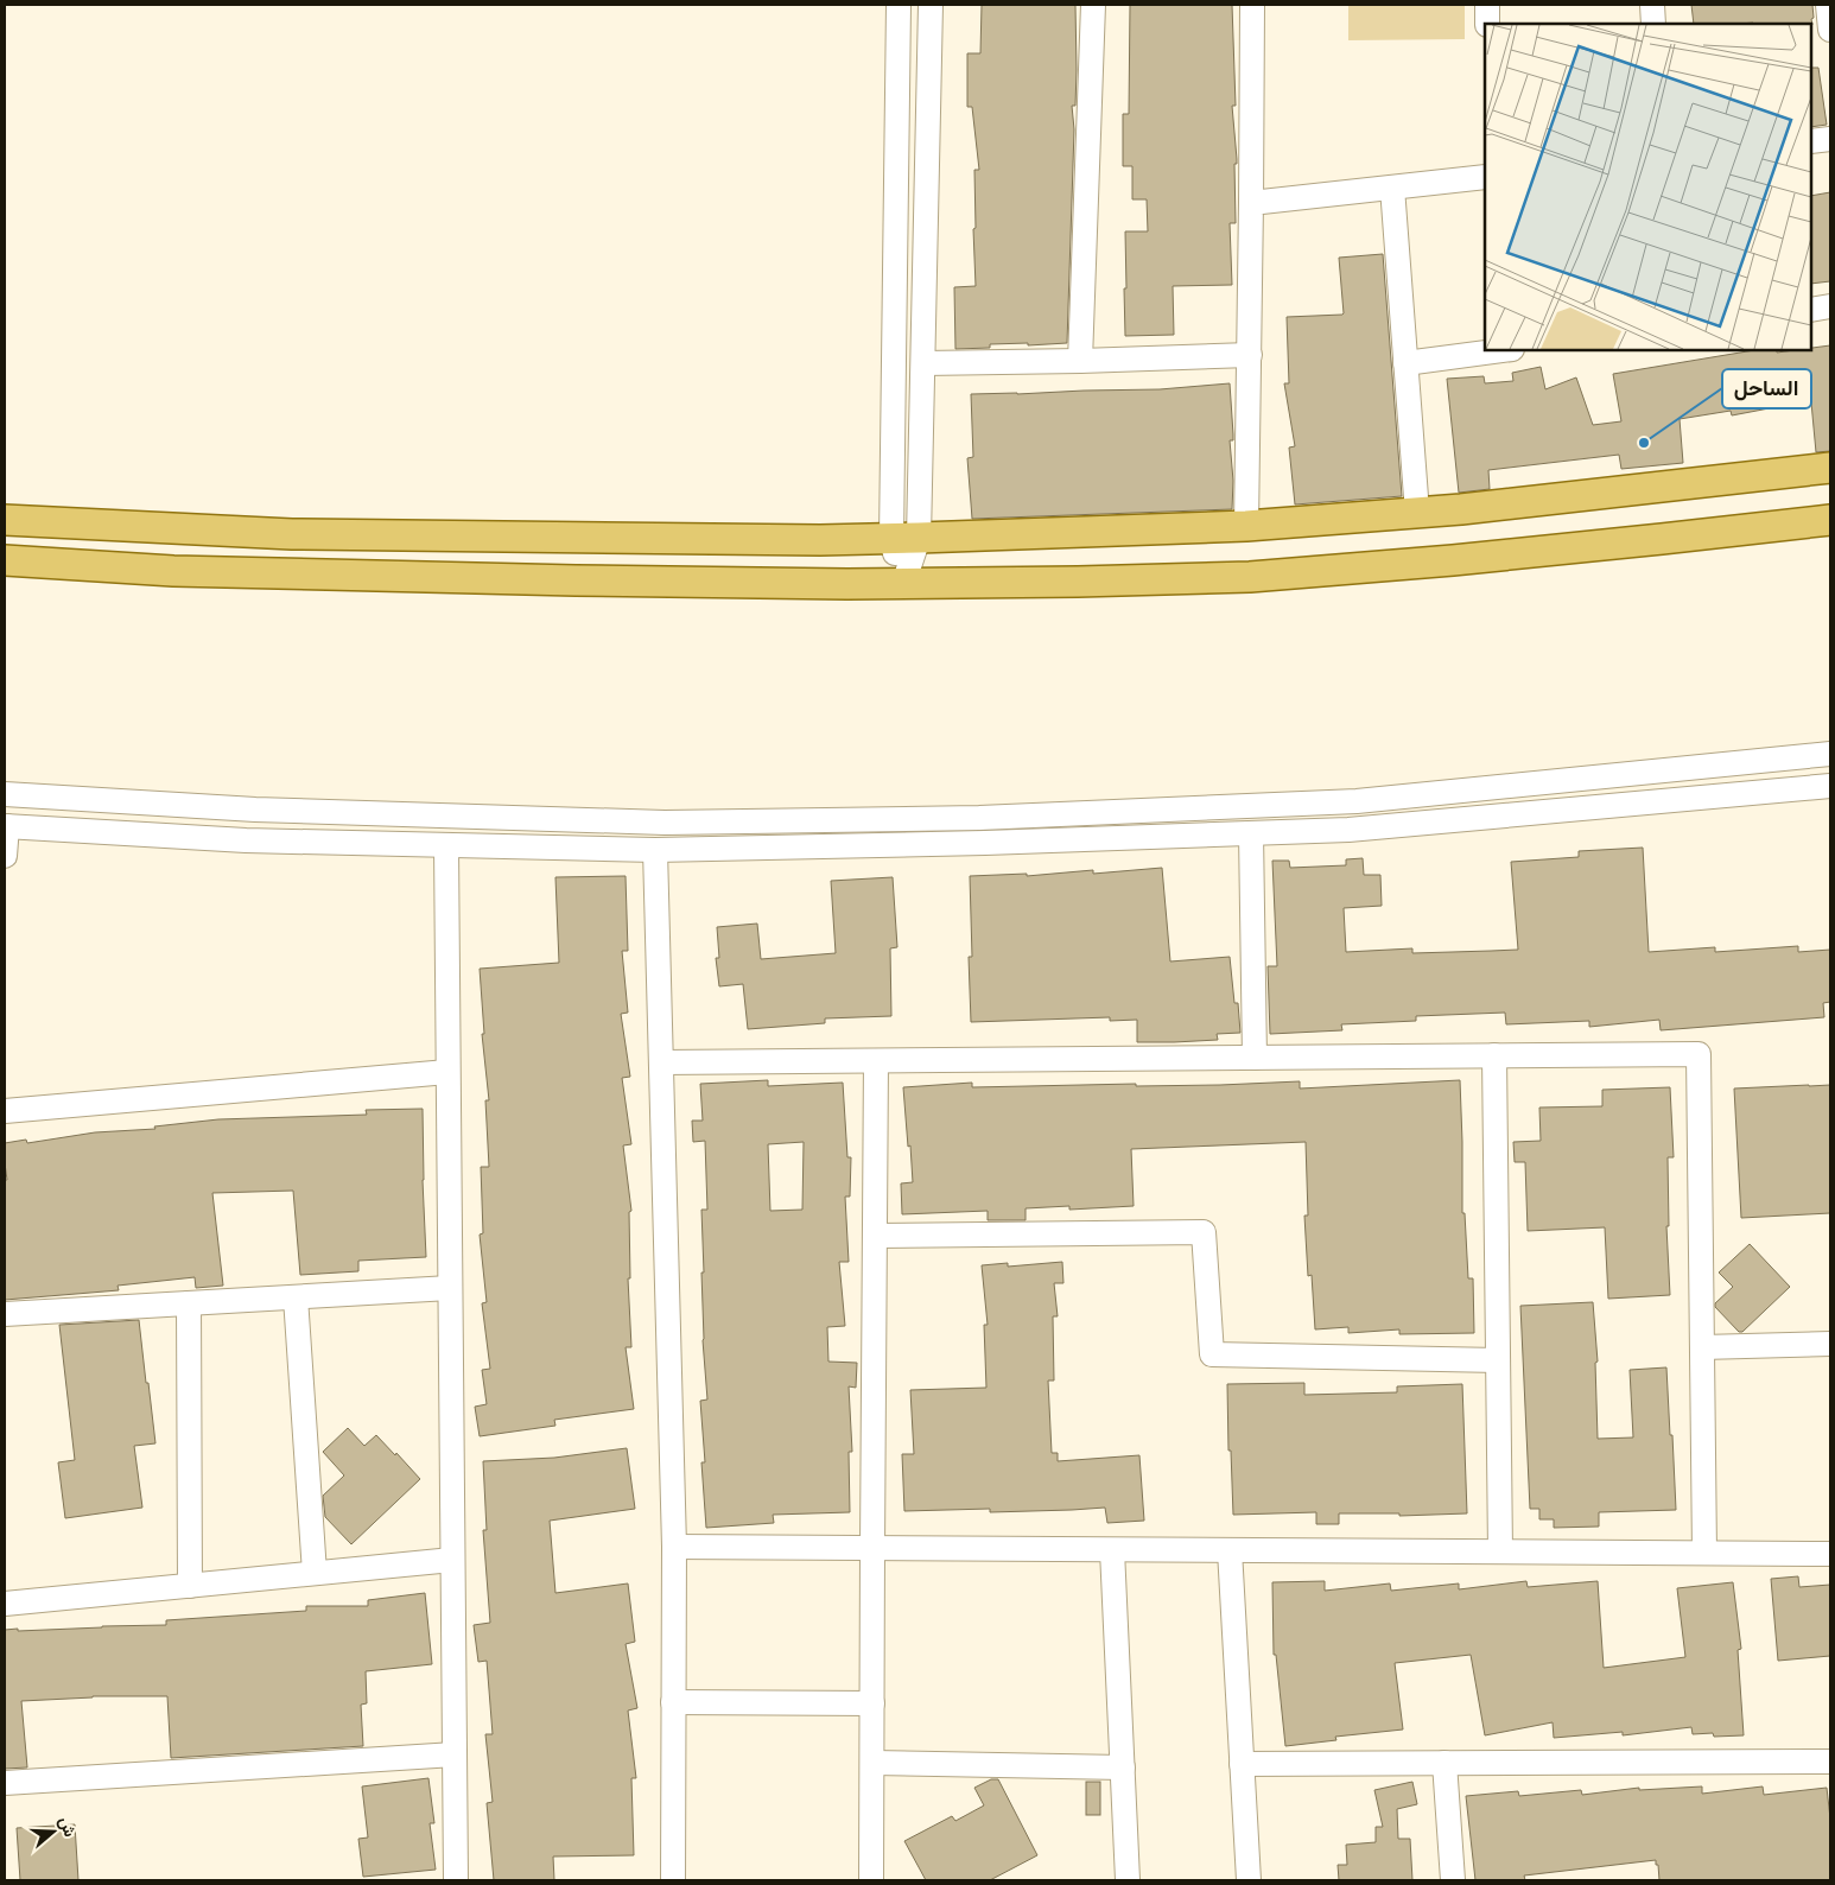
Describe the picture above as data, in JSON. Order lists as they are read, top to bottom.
{
  "places": ["الساحل"],
  "north": "right"
}
